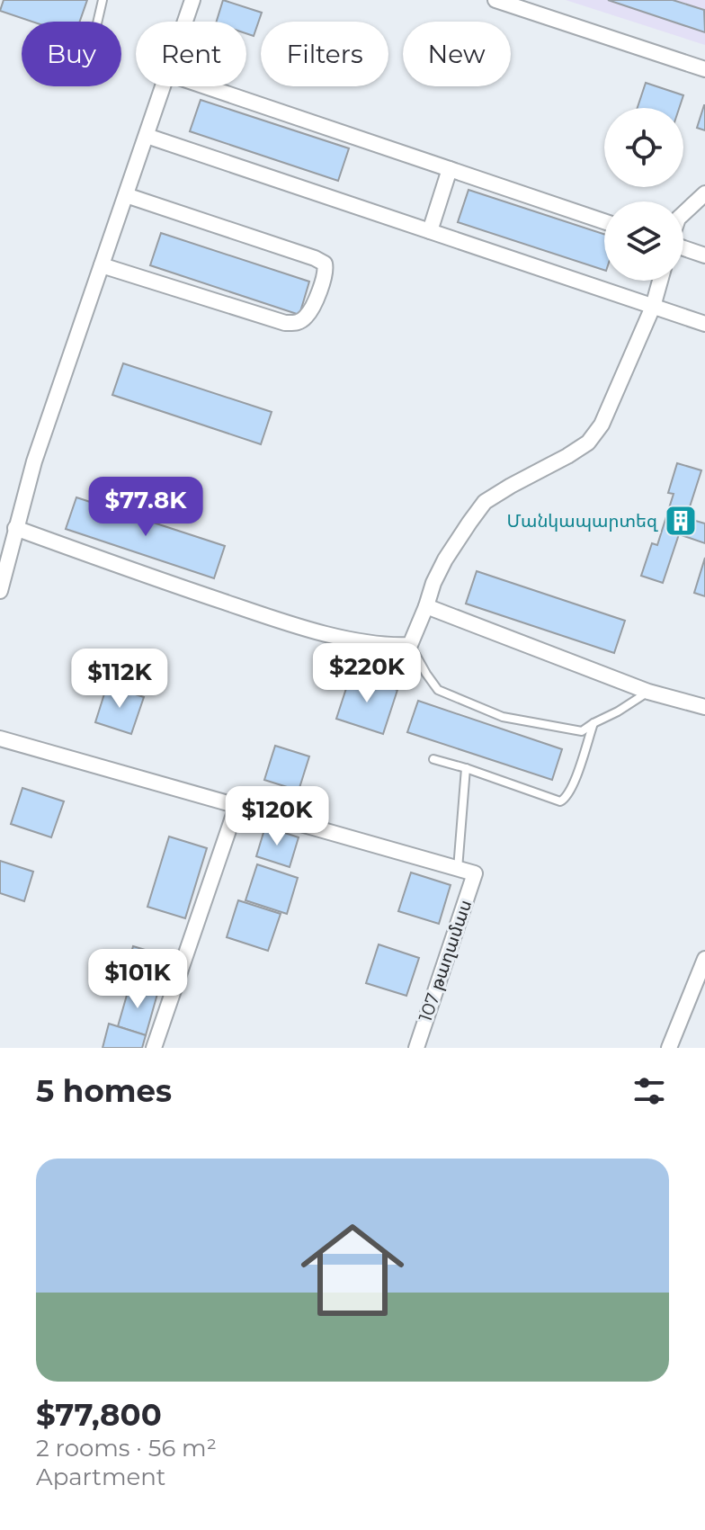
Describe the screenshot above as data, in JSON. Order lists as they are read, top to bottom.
{
  "streets": {
    "street": ["107 թաղամաս"]
  },
  "places": {
    "building": ["Մանկապարտեզ"]
  },
  "page": {
    "chip": [
      "Buy",
      "Rent",
      "Filters",
      "New"
    ],
    "price": [
      "$77.8K",
      "$220K",
      "$112K",
      "$120K",
      "$101K"
    ],
    "heading": "5 homes",
    "list": [
      {
        "name": "$77,800",
        "note": "2 rooms · 56 m² · Apartment"
      }
    ]
  }
}
